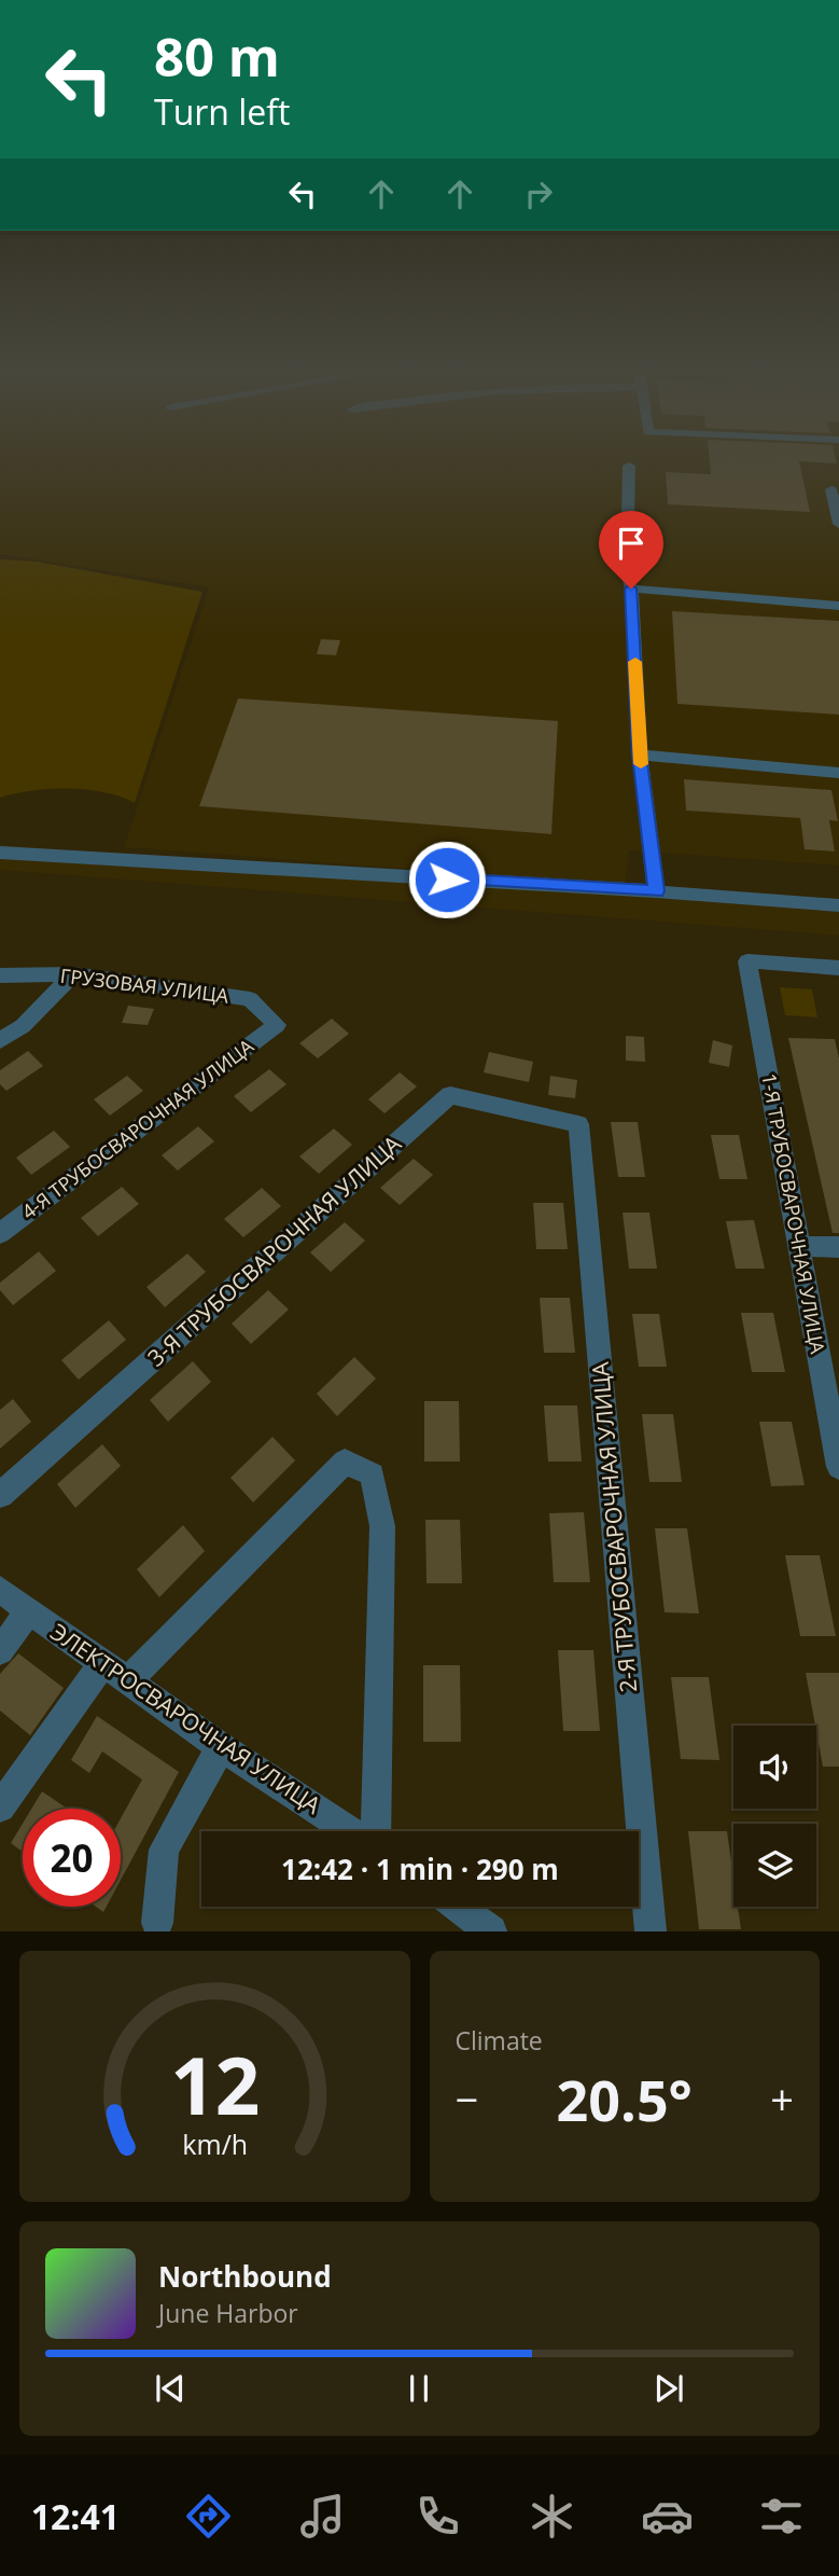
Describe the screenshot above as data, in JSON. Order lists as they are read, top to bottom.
{
  "streets": {
    "street": [
      "ГРУЗОВАЯ УЛИЦА",
      "4-Я ТРУБОСВАРОЧНАЯ УЛИЦА",
      "1-Я ТРУБОСВАРОЧНАЯ УЛИЦА",
      "3-Я ТРУБОСВАРОЧНАЯ УЛИЦА",
      "2-Я ТРУБОСВАРОЧНАЯ УЛИЦА",
      "ЭЛЕКТРОСВАРОЧНАЯ УЛИЦА"
    ]
  },
  "crossings": [
    ["ГРУЗОВАЯ УЛИЦА", "4-Я ТРУБОСВАРОЧНАЯ УЛИЦА"],
    ["3-Я ТРУБОСВАРОЧНАЯ УЛИЦА", "2-Я ТРУБОСВАРОЧНАЯ УЛИЦА"]
  ],
  "page": {
    "turn": ["80 m", "Turn left"],
    "limit": "20",
    "trip": "12:42 · 1 min · 290 m",
    "tile": "Climate",
    "heat": ["−", "20.5°", "+"],
    "song": ["Northbound", "June Harbor"],
    "tabs": "12:41",
    "gauge": ["12", "km/h"]
  }
}
